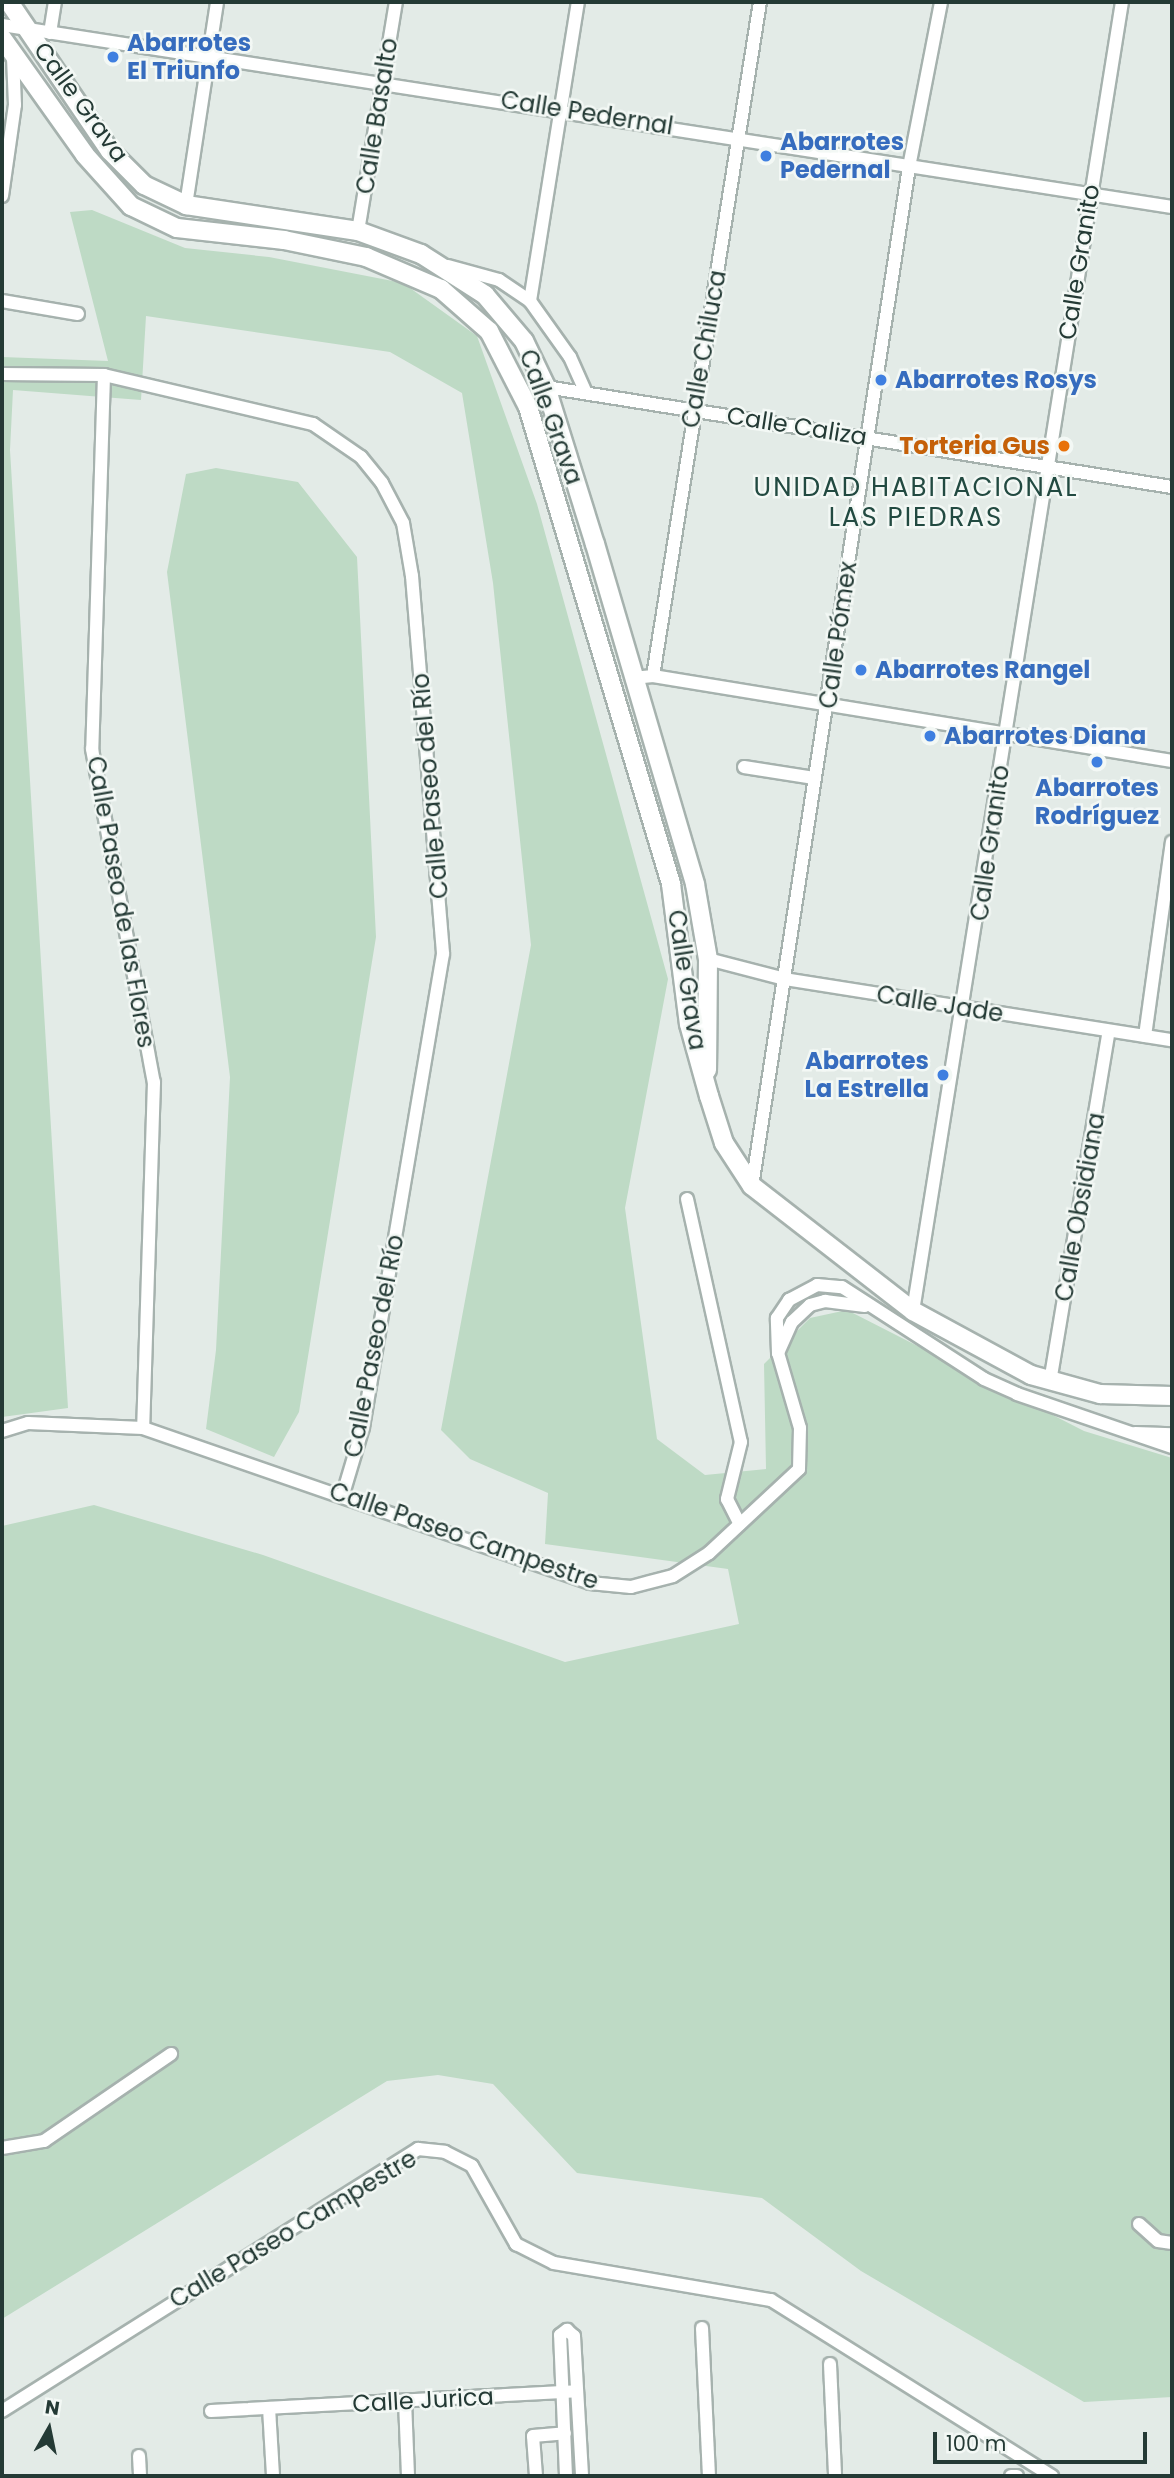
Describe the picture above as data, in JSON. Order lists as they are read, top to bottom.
{
  "streets": {
    "main road": ["Calle Grava"],
    "street": [
      "Calle Pedernal",
      "Calle Basalto",
      "Calle Granito",
      "Calle Chiluca",
      "Calle Caliza",
      "Calle Pómex",
      "Calle Paseo del Río",
      "Calle Paseo de las Flores",
      "Calle Jade",
      "Calle Obsidiana",
      "Calle Paseo Campestre",
      "Calle Jurica"
    ]
  },
  "crossings": [
    ["Calle Grava", "Calle Pedernal"],
    ["Calle Grava", "Calle Basalto"],
    ["Calle Grava", "Calle Granito"],
    ["Calle Grava", "Calle Caliza"],
    ["Calle Grava", "Calle Pómex"],
    ["Calle Grava", "Calle Jade"],
    ["Calle Grava", "Calle Obsidiana"],
    ["Calle Pedernal", "Calle Basalto"],
    ["Calle Pedernal", "Calle Granito"],
    ["Calle Pedernal", "Calle Chiluca"],
    ["Calle Pedernal", "Calle Pómex"],
    ["Calle Granito", "Calle Caliza"],
    ["Calle Granito", "Calle Jade"],
    ["Calle Chiluca", "Calle Caliza"],
    ["Calle Caliza", "Calle Pómex"],
    ["Calle Pómex", "Calle Jade"],
    ["Calle Paseo del Río", "Calle Paseo de las Flores"],
    ["Calle Paseo del Río", "Calle Paseo Campestre"],
    ["Calle Paseo de las Flores", "Calle Paseo Campestre"],
    ["Calle Jade", "Calle Obsidiana"]
  ],
  "districts": ["UNIDAD HABITACIONAL LAS PIEDRAS"],
  "places": [
    "Abarrotes El Triunfo",
    "Abarrotes Pedernal",
    "Abarrotes Rosys",
    "Torteria Gus",
    "Abarrotes Rangel",
    "Abarrotes Diana",
    "Abarrotes Rodríguez",
    "Abarrotes La Estrella"
  ],
  "scale_bar": "100 m",
  "north": "top"
}
